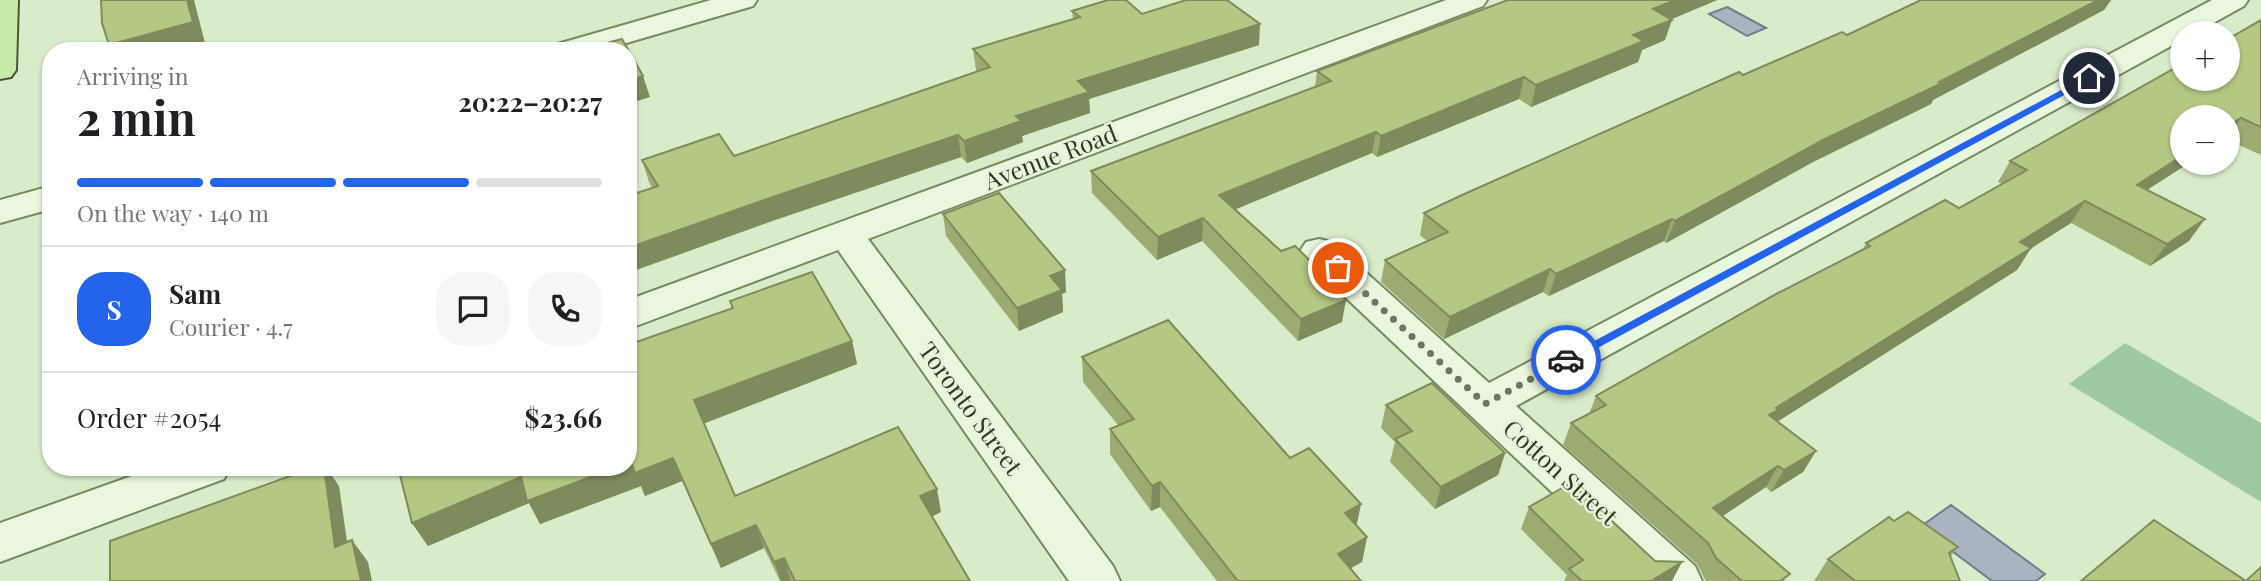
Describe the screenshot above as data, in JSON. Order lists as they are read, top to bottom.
{
  "streets": {
    "street": ["Avenue Road", "Toronto Street", "Cotton Street"]
  },
  "crossings": [
    ["Avenue Road", "Toronto Street"]
  ],
  "page": {
    "map_buttons": ["+", "−"],
    "heading": ["2 min", "Arriving in", "20:22–20:27"],
    "panel": [
      "Sam",
      "Courier · 4.7",
      "Order #2054",
      "$23.66"
    ],
    "bar": "On the way · 140 m",
    "round": "S"
  }
}
